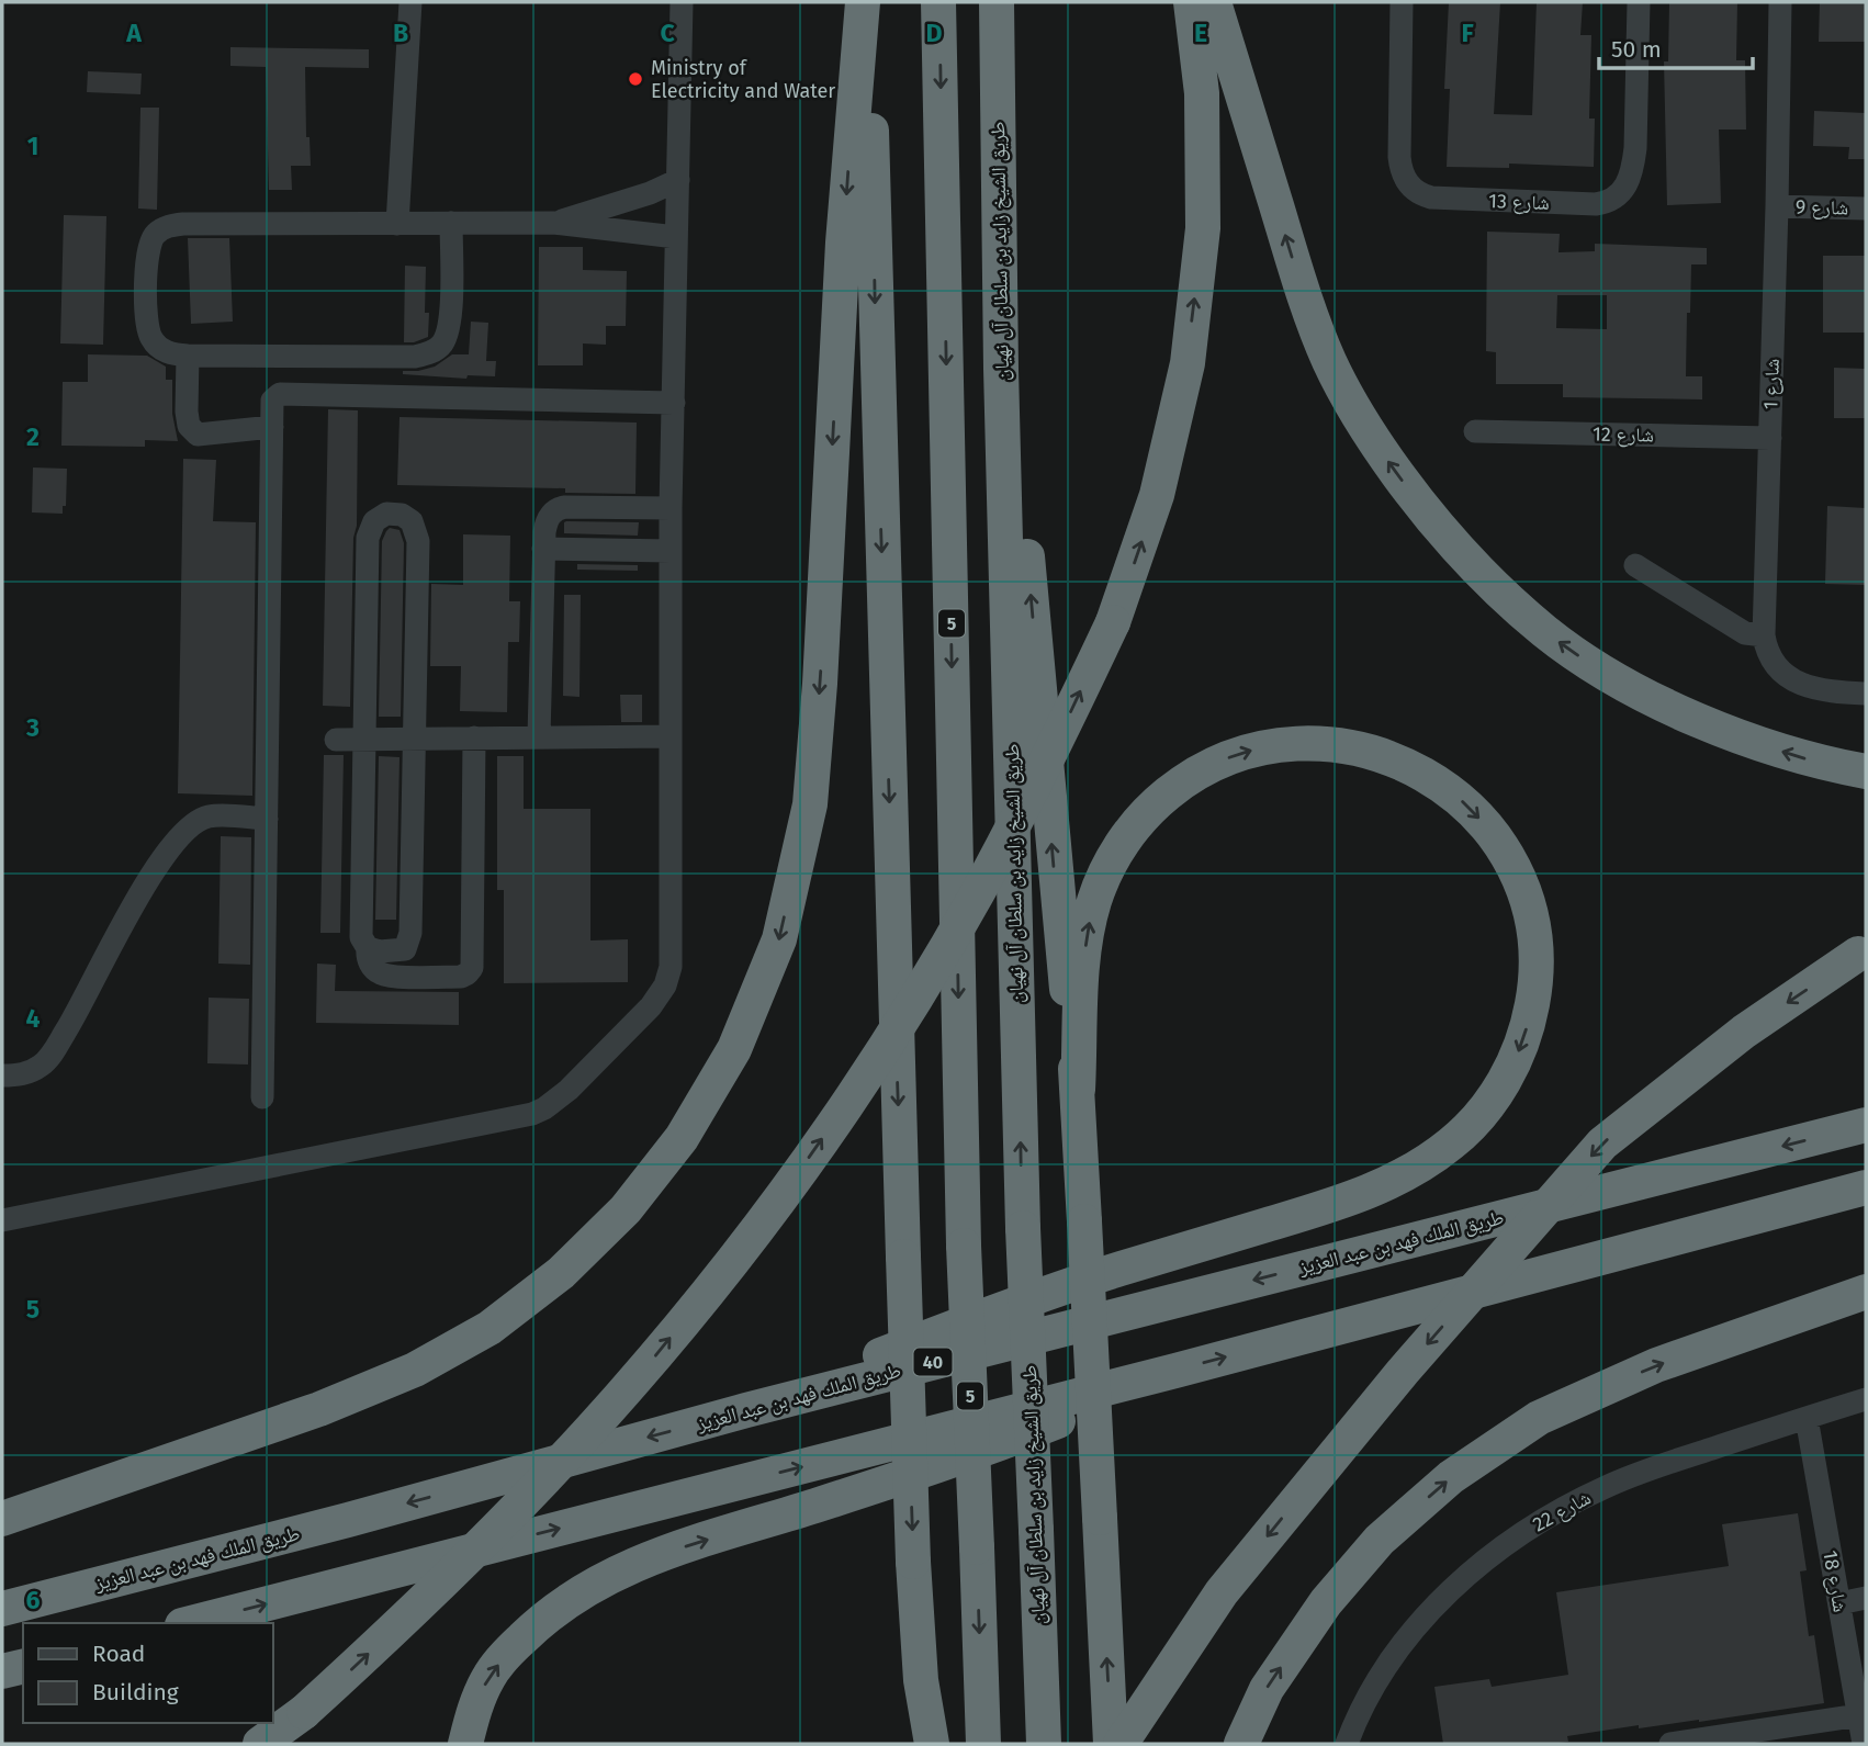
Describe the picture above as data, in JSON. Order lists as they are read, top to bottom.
{
  "streets": {
    "highway": [
      "طريق الشيخ زايد بن سلطان آل نهيان",
      "5",
      "طريق الملك فهد بن عبد العزيز",
      "40"
    ],
    "street": [
      "شارع 13",
      "شارع 9",
      "شارع 1",
      "شارع 12",
      "شارع 22",
      "شارع 18"
    ]
  },
  "crossings": [
    ["شارع 9", "شارع 1"],
    ["شارع 1", "شارع 12"],
    ["شارع 22", "شارع 18"]
  ],
  "places": ["Ministry of Electricity and Water"],
  "legend": ["Road", "Building"],
  "scale_bar": "50 m",
  "grid": {
    "columns": [
      "A",
      "B",
      "C",
      "D",
      "E",
      "F"
    ],
    "rows": [
      "1",
      "2",
      "3",
      "4",
      "5",
      "6"
    ]
  }
}
